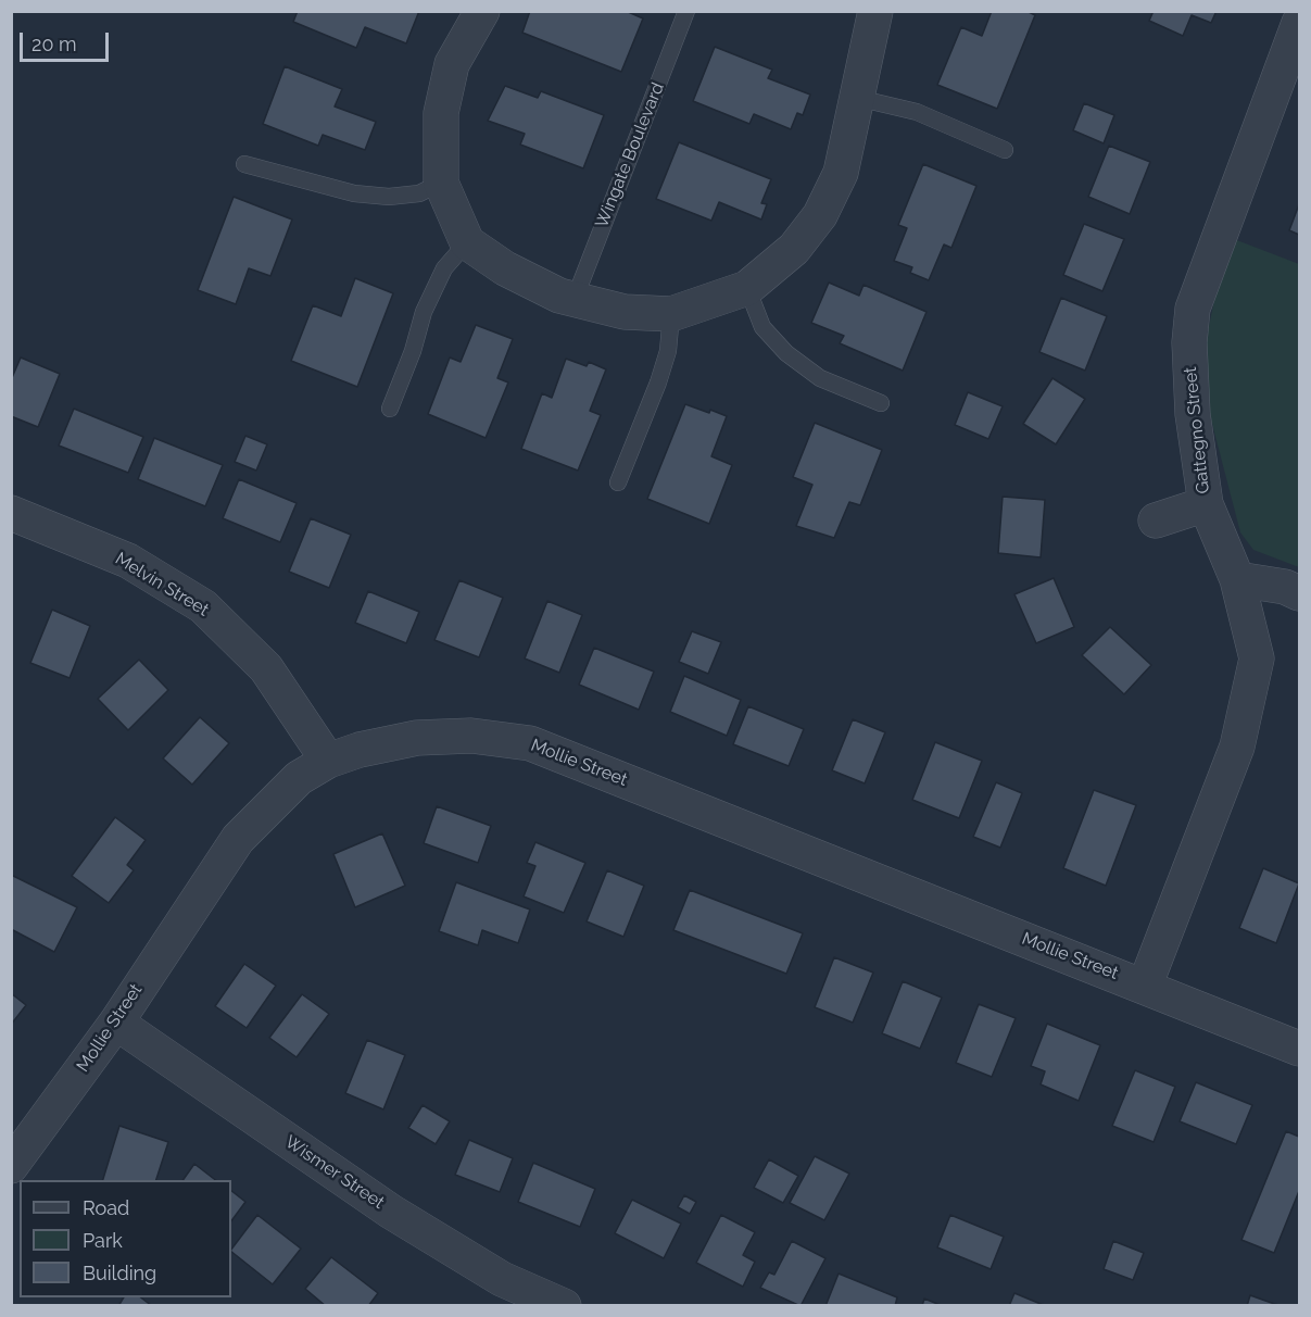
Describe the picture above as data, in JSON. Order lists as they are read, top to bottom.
{
  "streets": {
    "street": [
      "Gattegno Street",
      "Melvin Street",
      "Mollie Street",
      "Wismer Street"
    ],
    "lane": ["Wingate Boulevard"]
  },
  "crossings": [
    ["Gattegno Street", "Mollie Street"],
    ["Melvin Street", "Mollie Street"],
    ["Mollie Street", "Wismer Street"]
  ],
  "legend": ["Road", "Park", "Building"],
  "scale_bar": "20 m"
}
